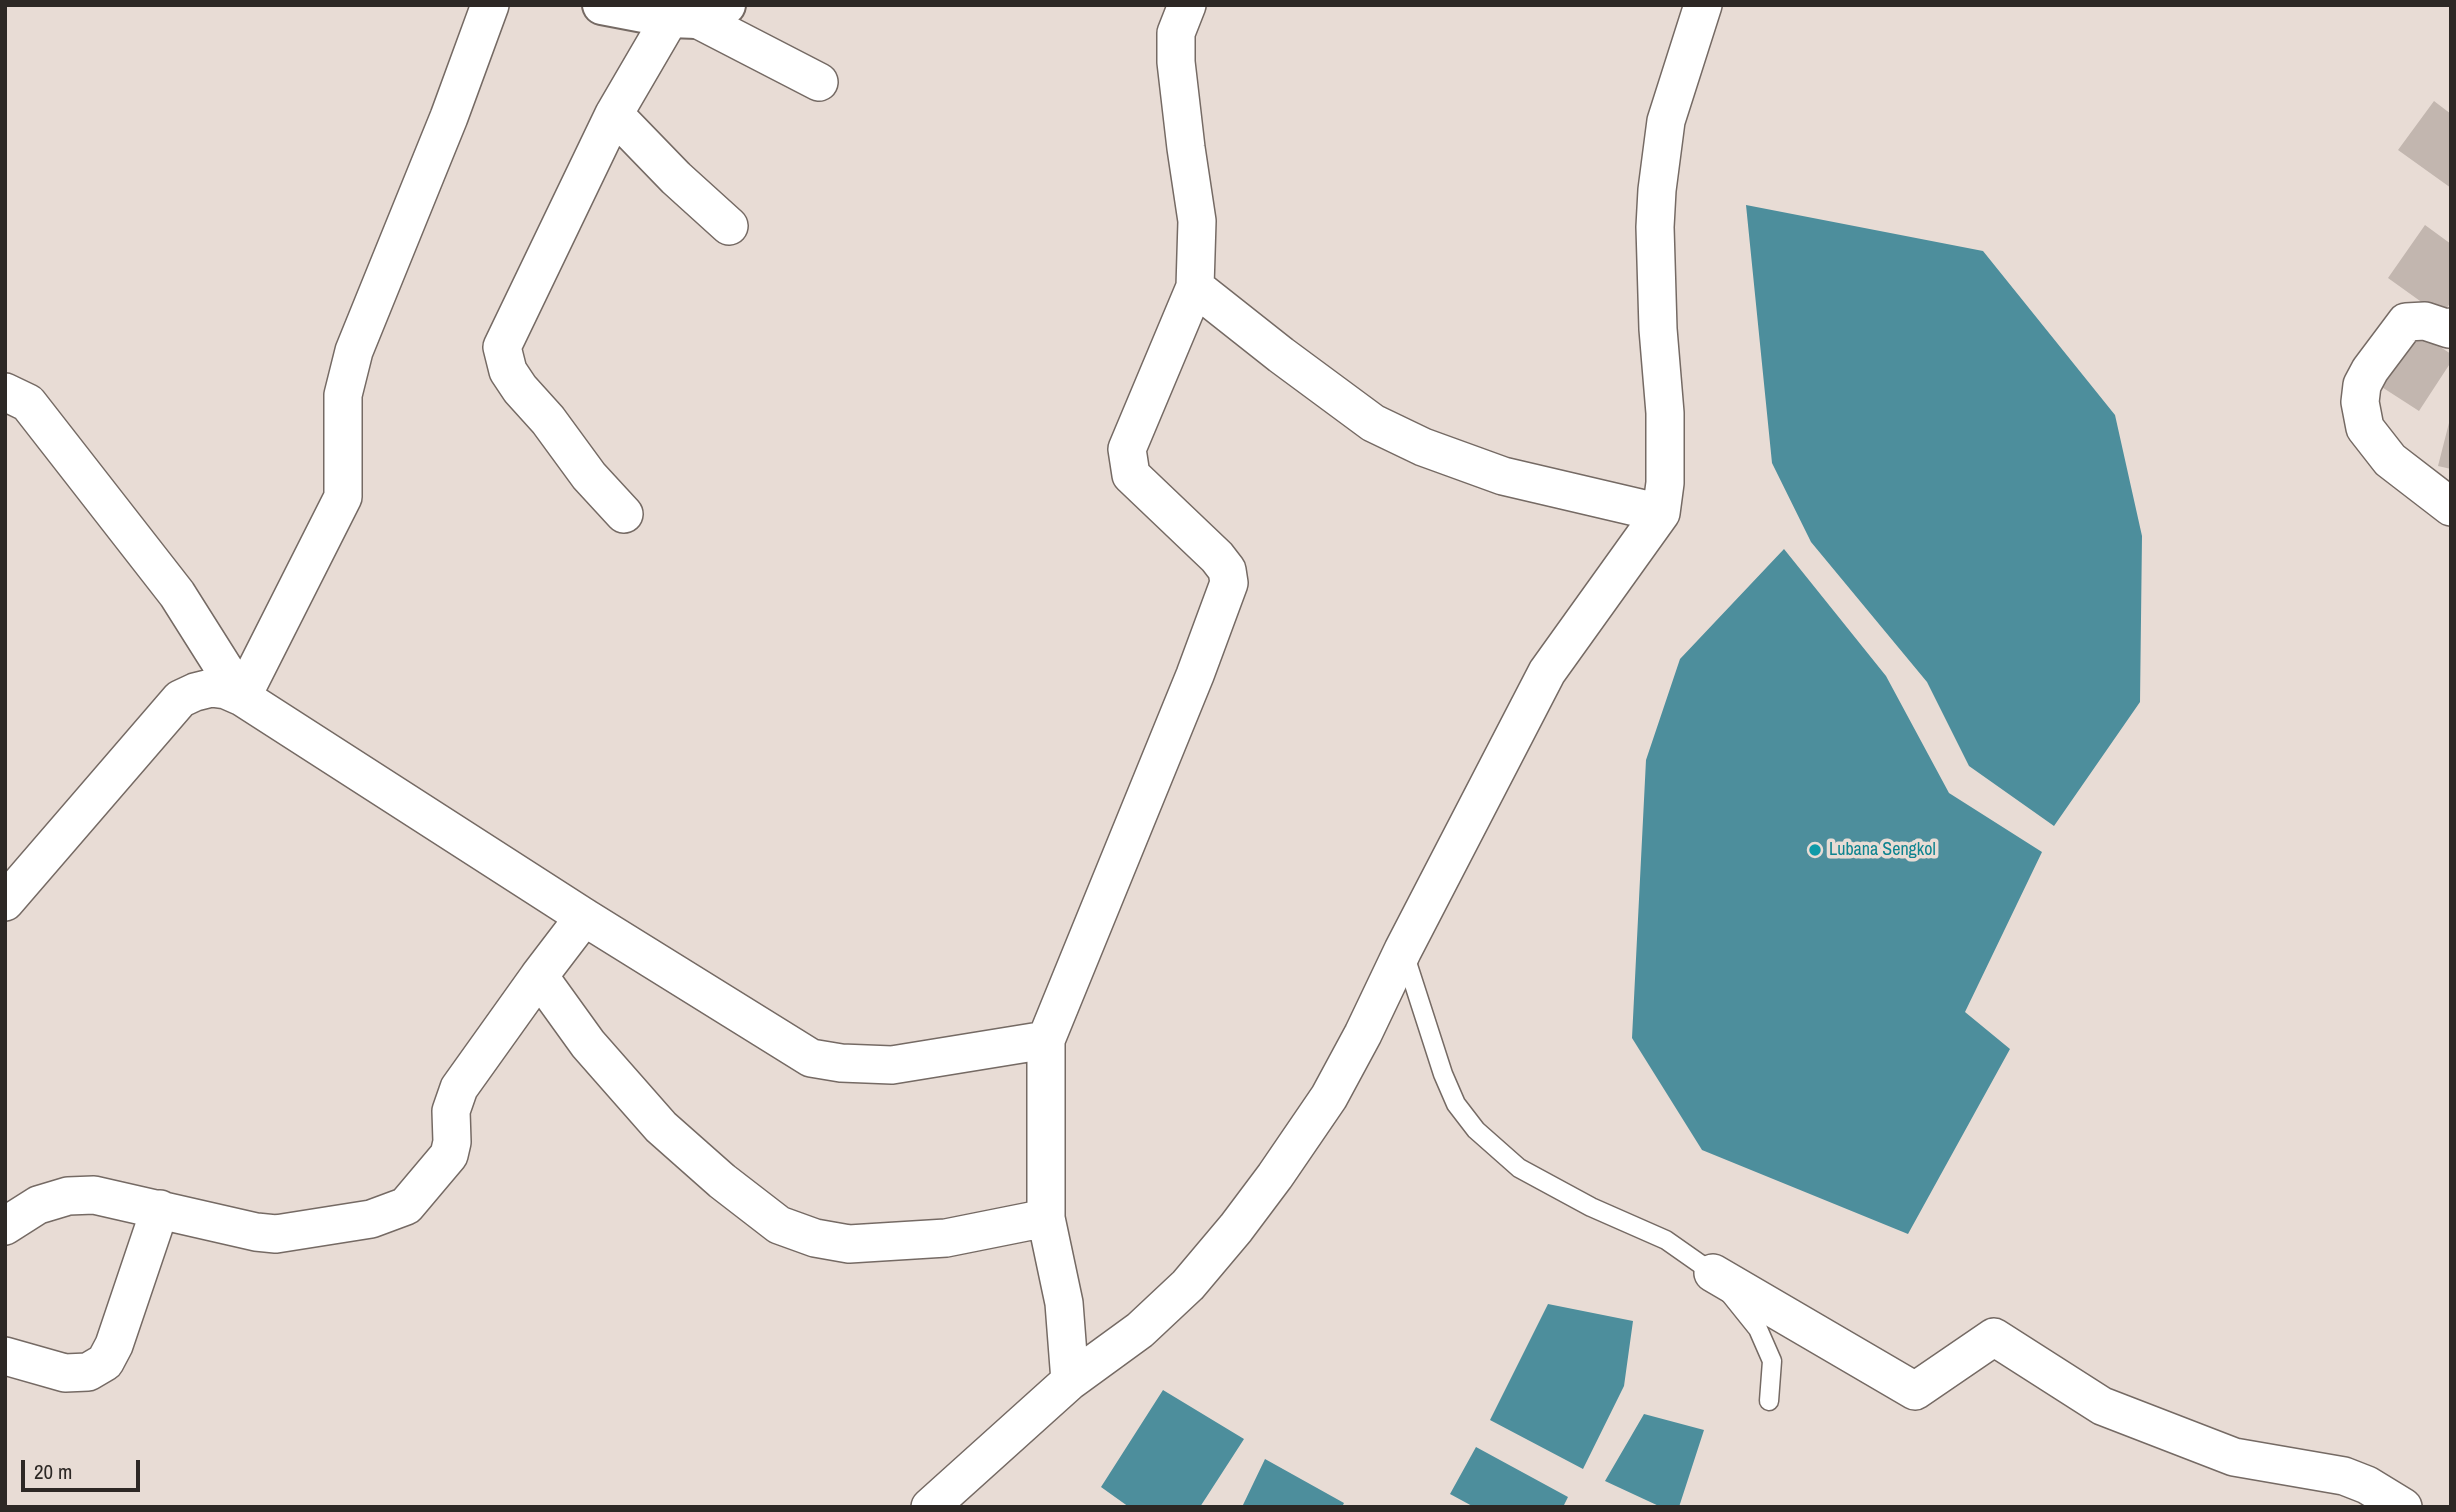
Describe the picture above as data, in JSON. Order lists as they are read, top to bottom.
{
  "places": ["Lubana Sengkol"],
  "scale_bar": "20 m"
}
